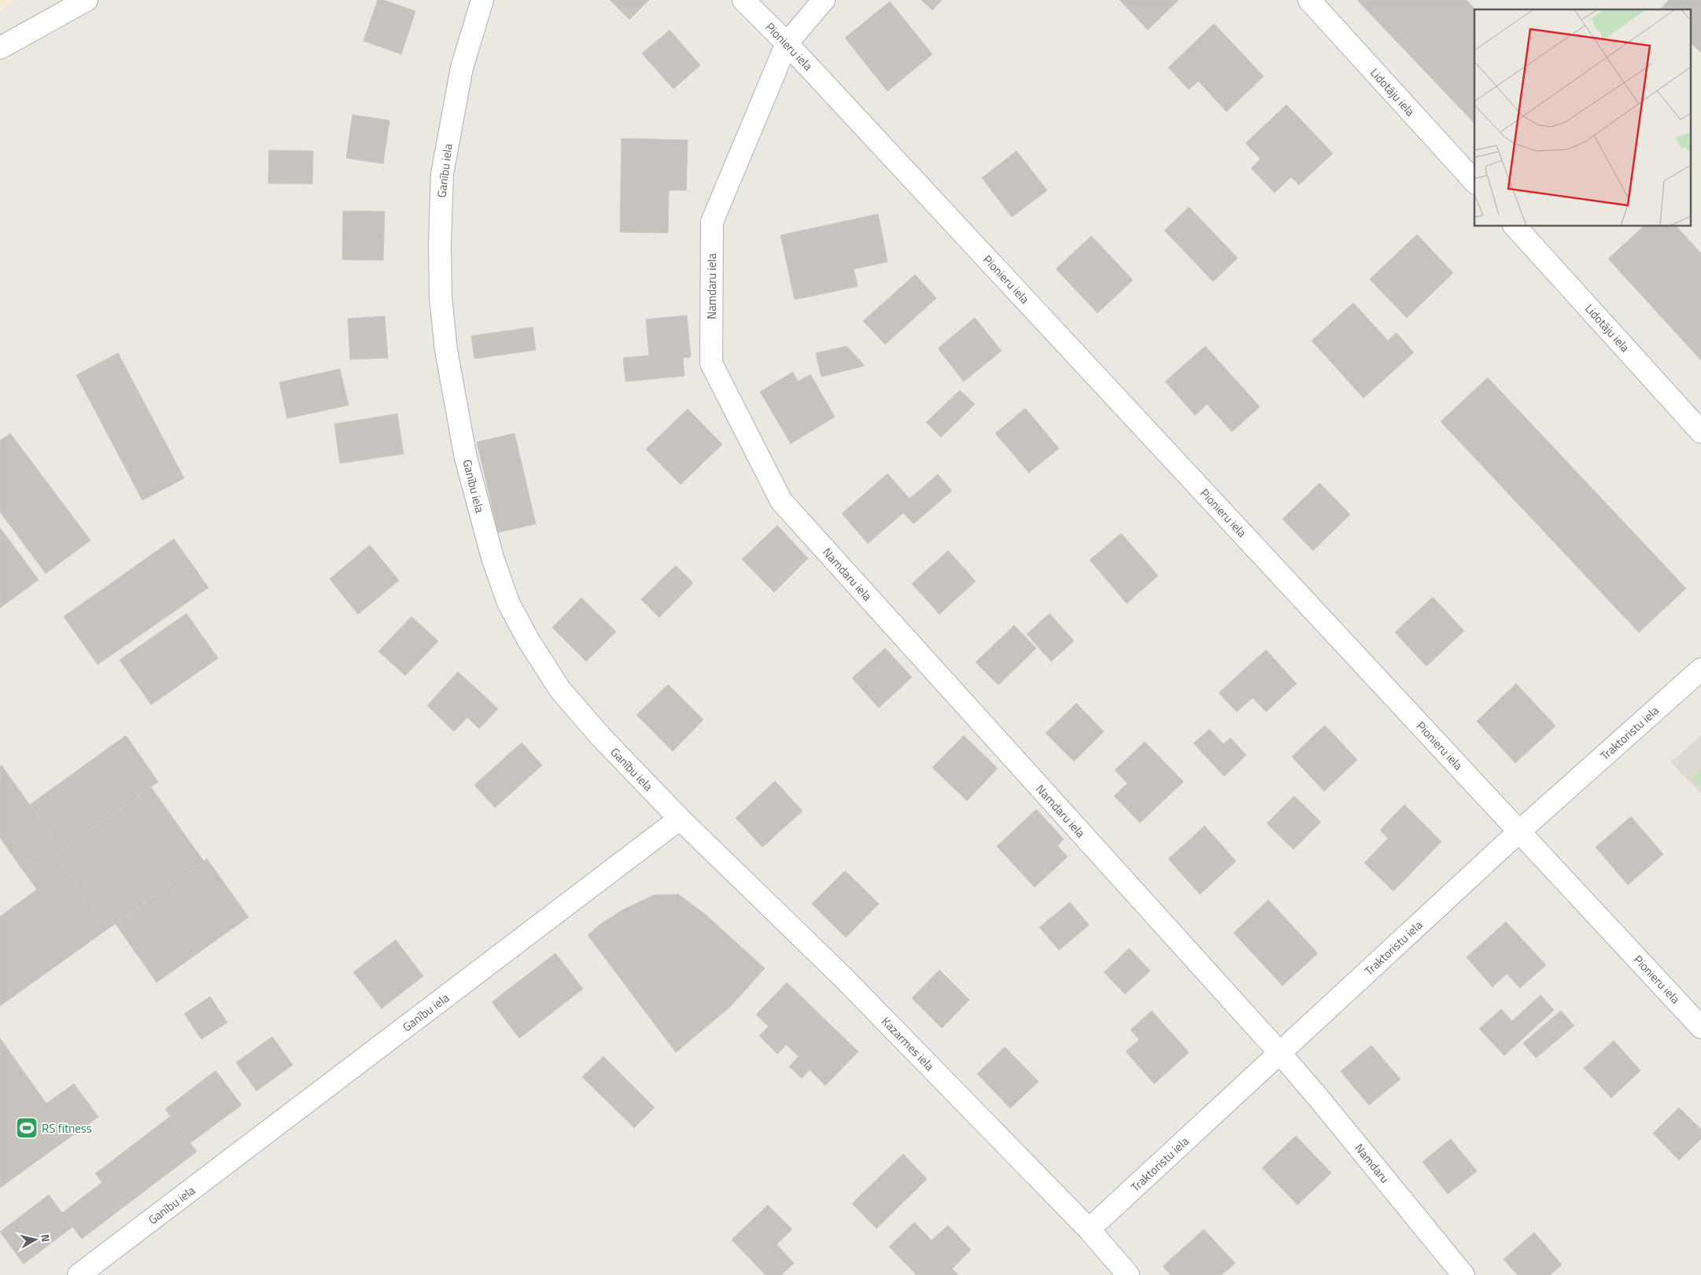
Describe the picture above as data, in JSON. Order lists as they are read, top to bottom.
{
  "streets": {
    "street": [
      "Pionieru iela",
      "Lidotāju iela",
      "Ganību iela",
      "Namdaru iela",
      "Traktoristu iela",
      "Kazarmes iela",
      "Namdaru"
    ]
  },
  "crossings": [
    ["Pionieru iela", "Namdaru iela"],
    ["Pionieru iela", "Traktoristu iela"],
    ["Ganību iela", "Kazarmes iela"],
    ["Namdaru iela", "Traktoristu iela"],
    ["Namdaru iela", "Namdaru"],
    ["Traktoristu iela", "Kazarmes iela"],
    ["Traktoristu iela", "Namdaru"]
  ],
  "places": {
    "sports": ["RS fitness"]
  },
  "north": "right"
}
